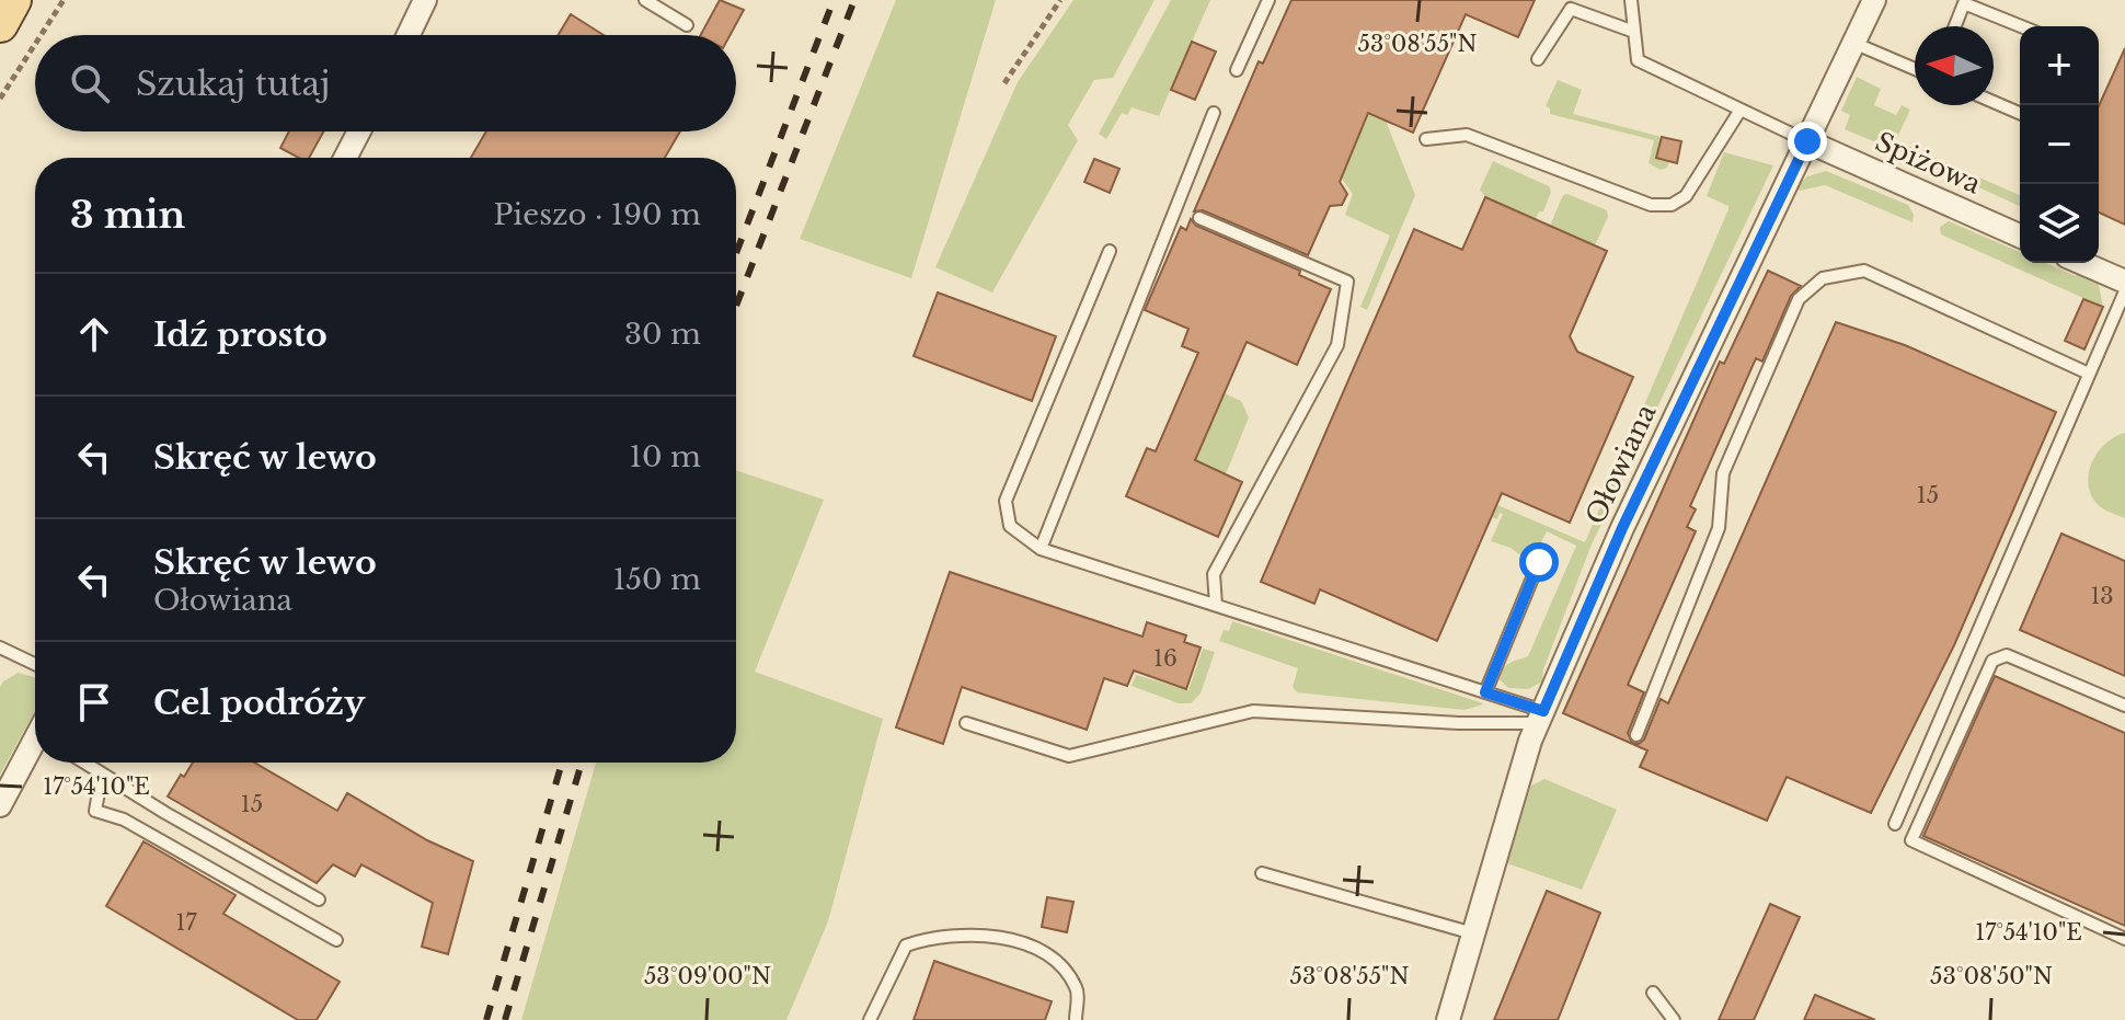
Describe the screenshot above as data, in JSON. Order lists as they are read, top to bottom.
{
  "streets": {
    "street": ["Spiżowa", "Ołowiana"]
  },
  "crossings": [
    ["Spiżowa", "Ołowiana"]
  ],
  "house_numbers": [
    "15",
    "13",
    "16",
    "15",
    "17"
  ],
  "north": "left",
  "page": {
    "map_buttons": ["+", "−"],
    "search": "Szukaj tutaj",
    "heading": ["3 min", "Pieszo · 190 m"],
    "list": [
      ["Idź prosto", "30 m"],
      ["Skręć w lewo", "10 m"],
      ["Skręć w lewo", "Ołowiana", "150 m"],
      "Cel podróży"
    ]
  },
  "coordinates": [
    "53°08'55\"N",
    "17°54'10\"E",
    "53°09'00\"N",
    "53°08'50\"N"
  ]
}
